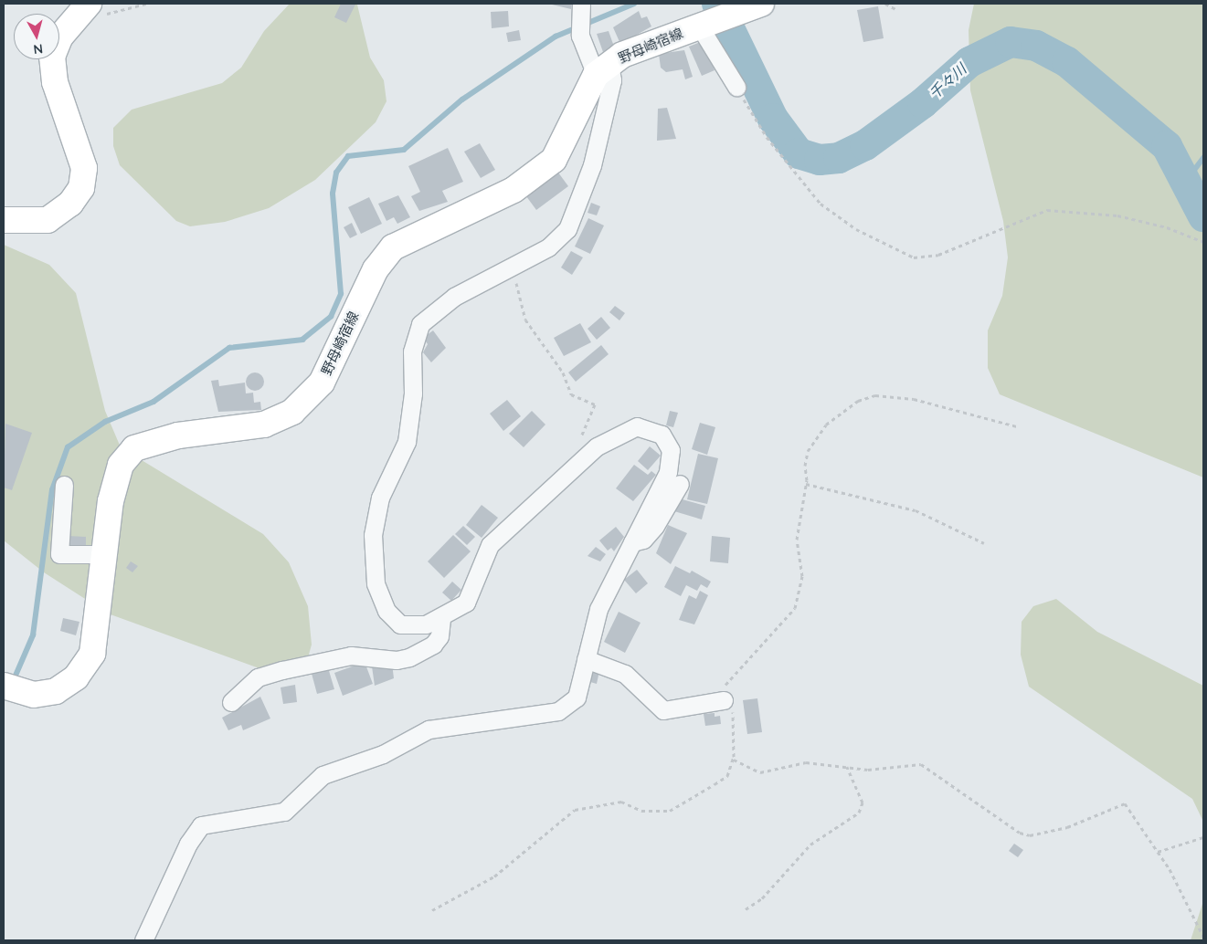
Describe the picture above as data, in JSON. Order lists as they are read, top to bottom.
{
  "streets": {
    "main road": ["野母崎宿線"]
  },
  "water": ["千々川"],
  "north": "bottom"
}
